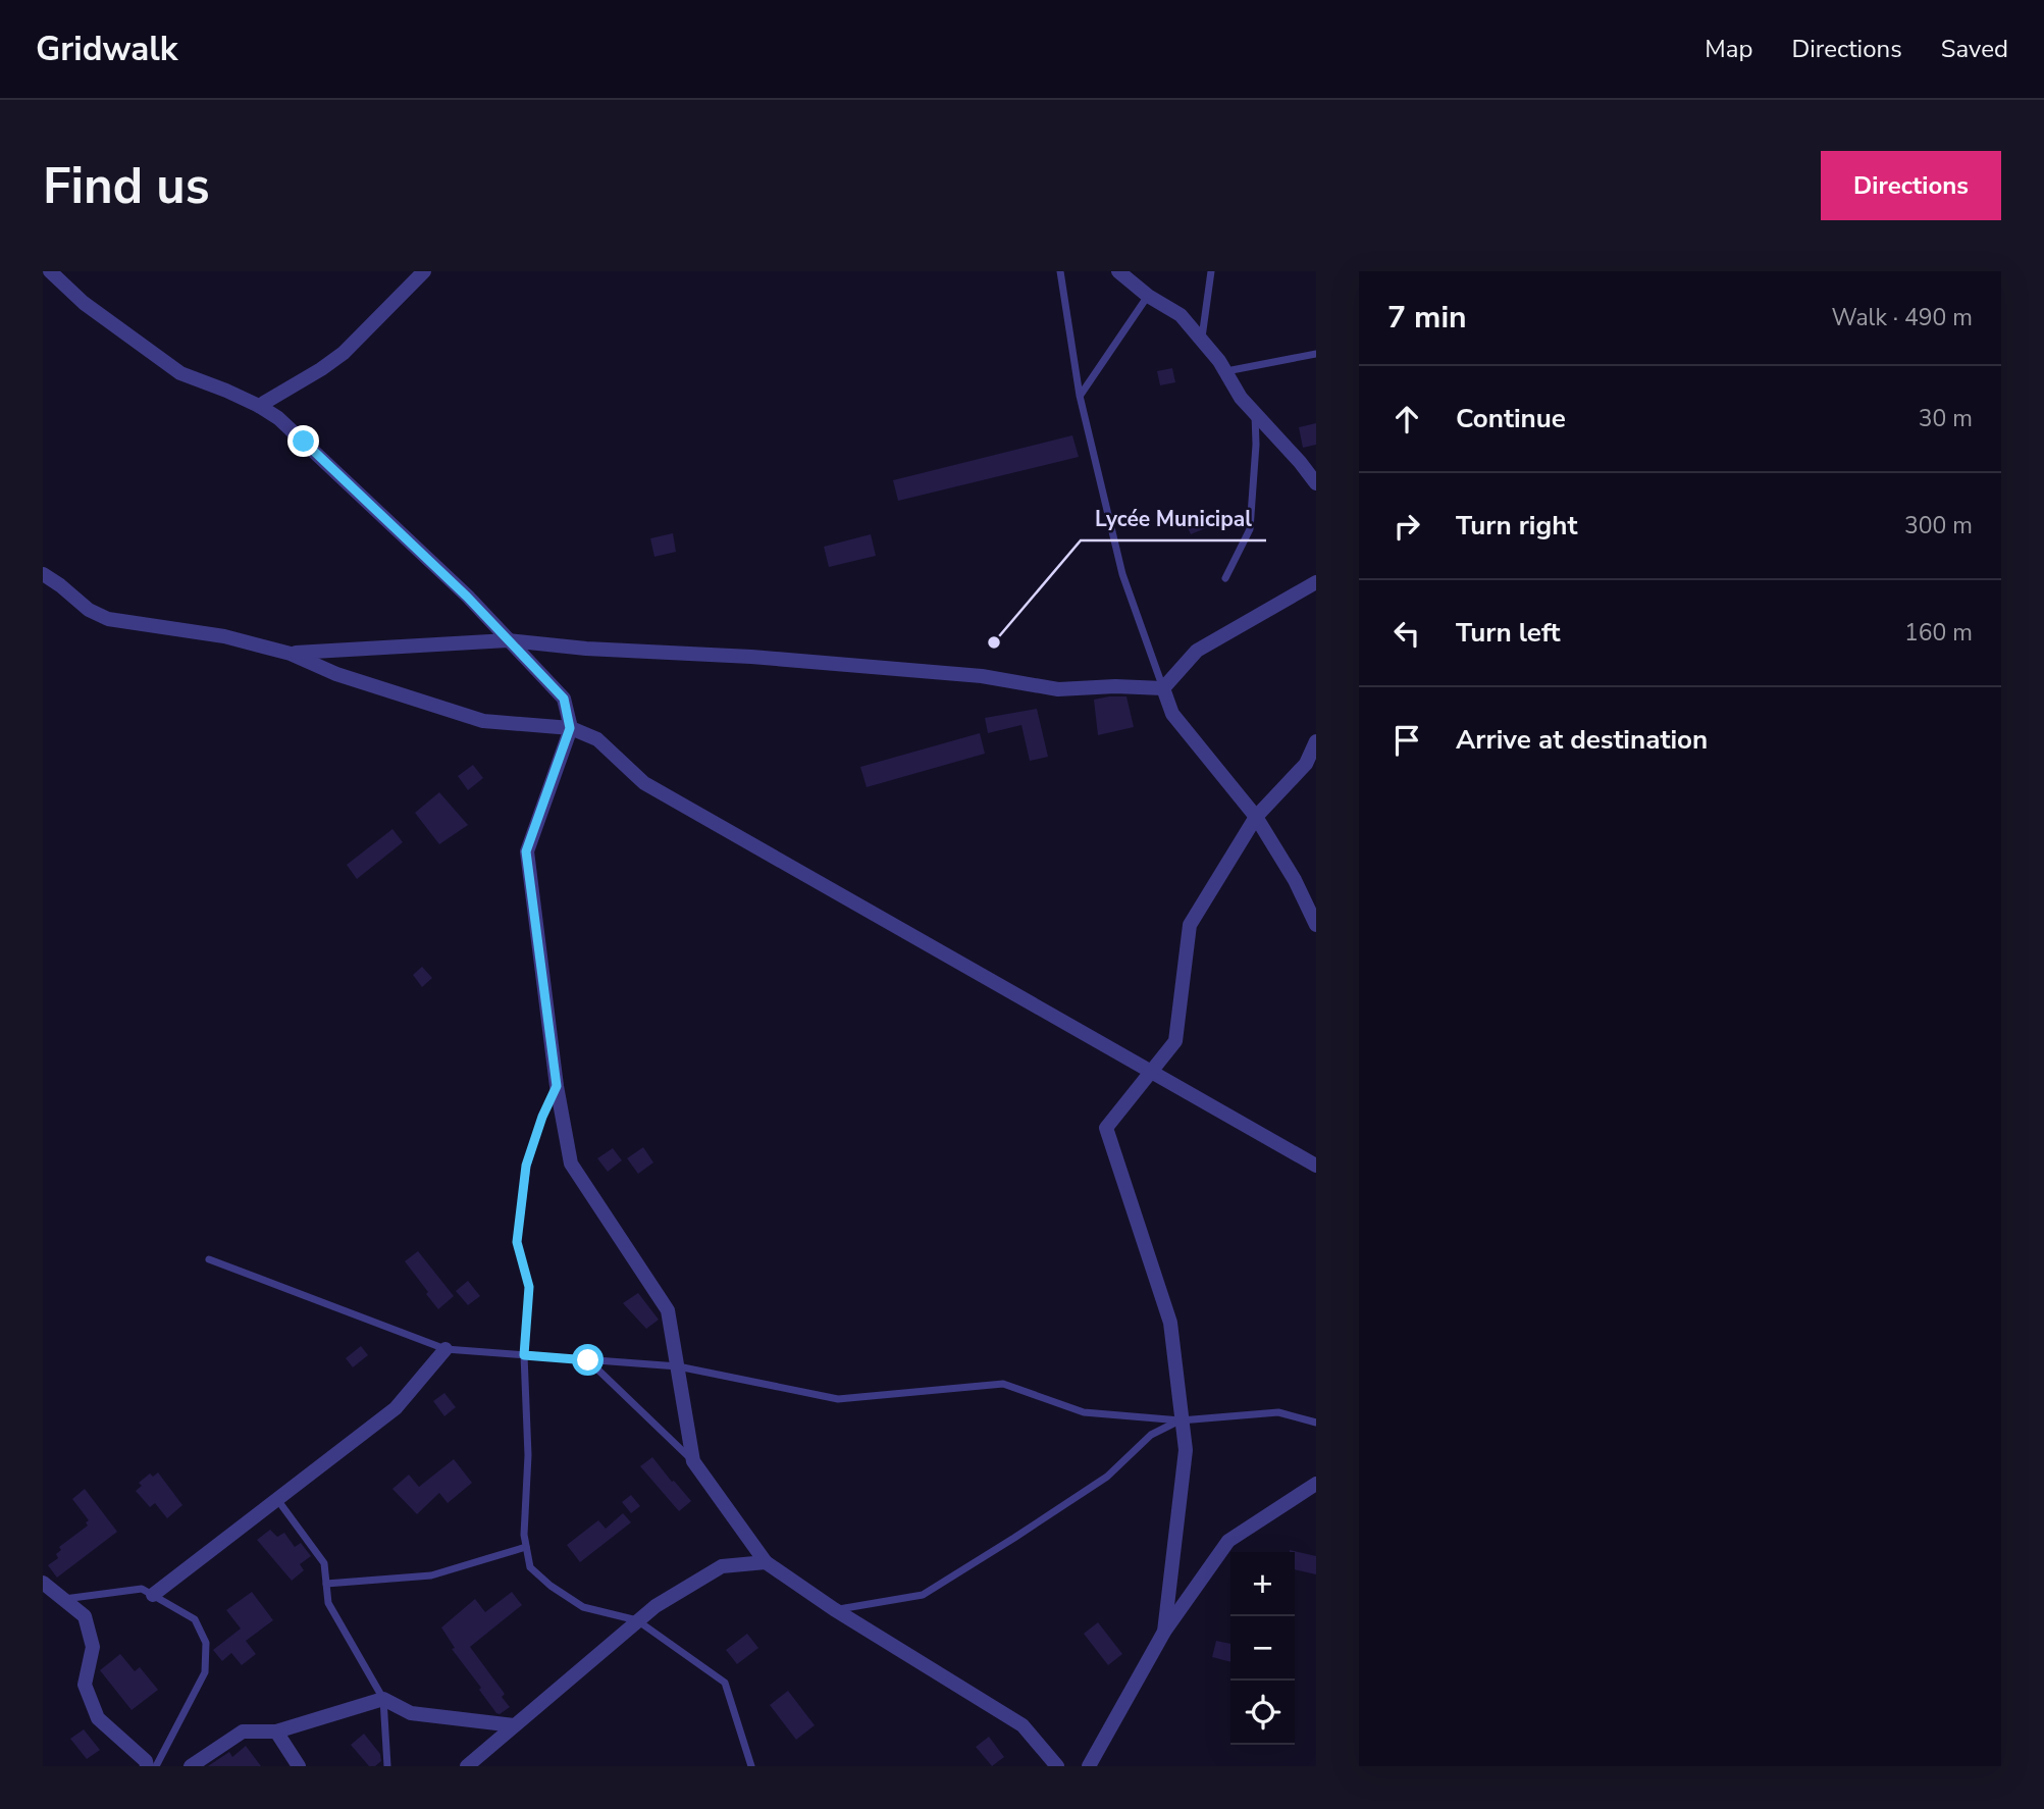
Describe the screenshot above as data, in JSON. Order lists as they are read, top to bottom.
{
  "places": ["Lycée Municipal"],
  "page": {
    "header": "Gridwalk",
    "nav": ["Map", "Directions", "Saved"],
    "buttons": "Directions",
    "title": "Find us",
    "heading": ["7 min", "Walk · 490 m"],
    "list": [
      ["Continue", "30 m"],
      ["Turn right", "300 m"],
      ["Turn left", "160 m"],
      "Arrive at destination"
    ],
    "map_buttons": ["+", "−"]
  }
}
